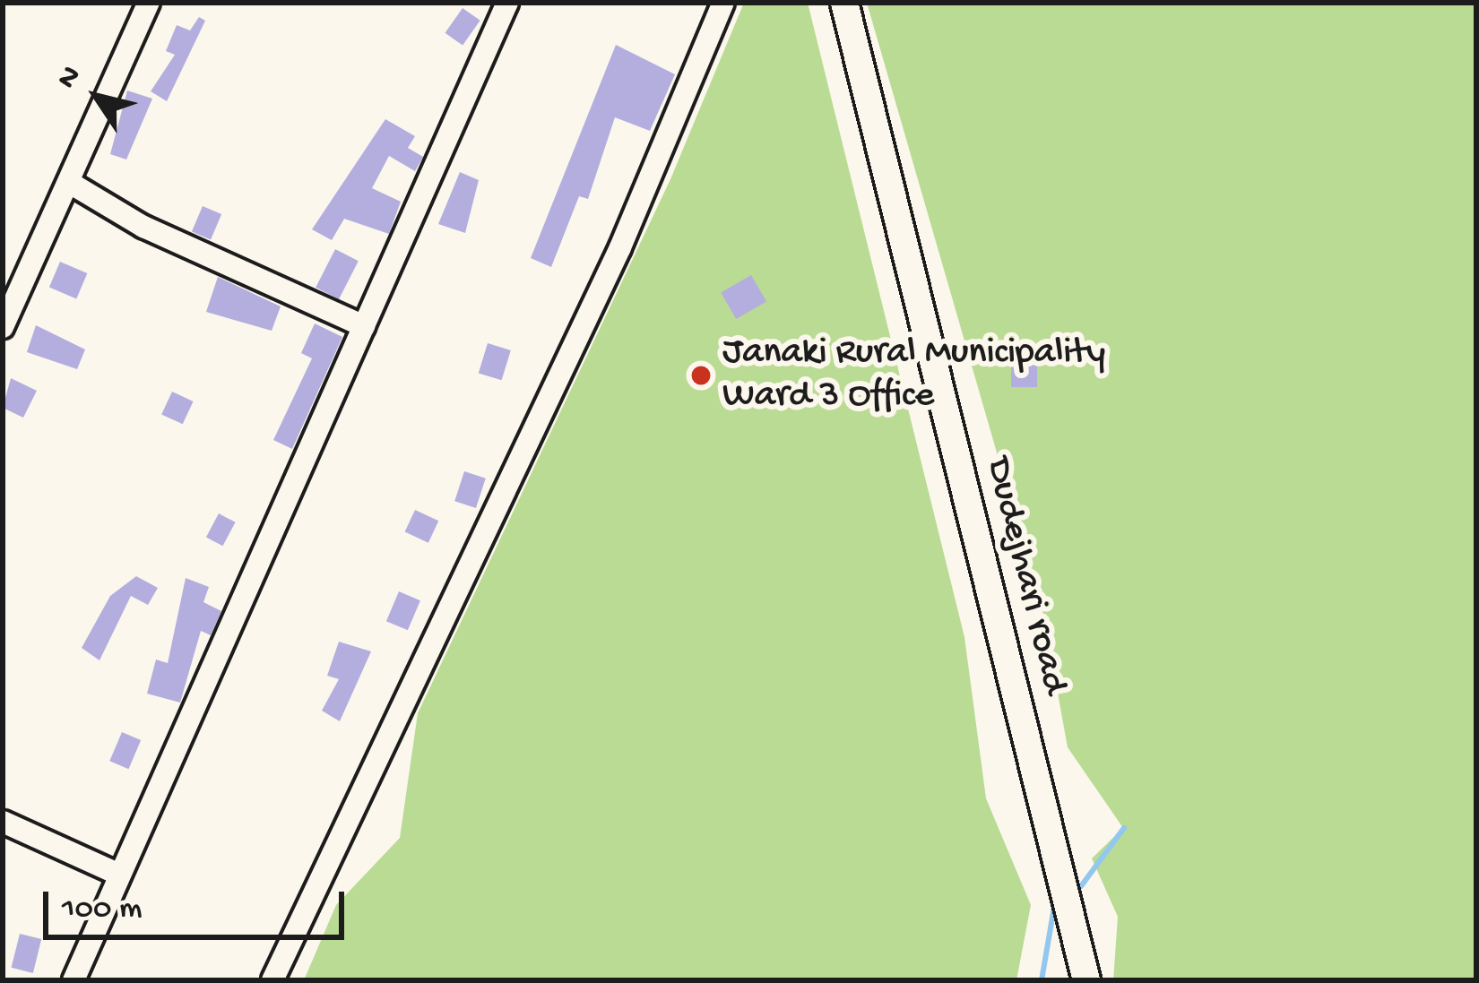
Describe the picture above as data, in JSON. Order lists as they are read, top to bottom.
{
  "streets": {
    "street": ["Dudejhari road"]
  },
  "places": ["Janaki Rural Municipality Ward 3 Office"],
  "scale_bar": "100 m",
  "north": "top left"
}
